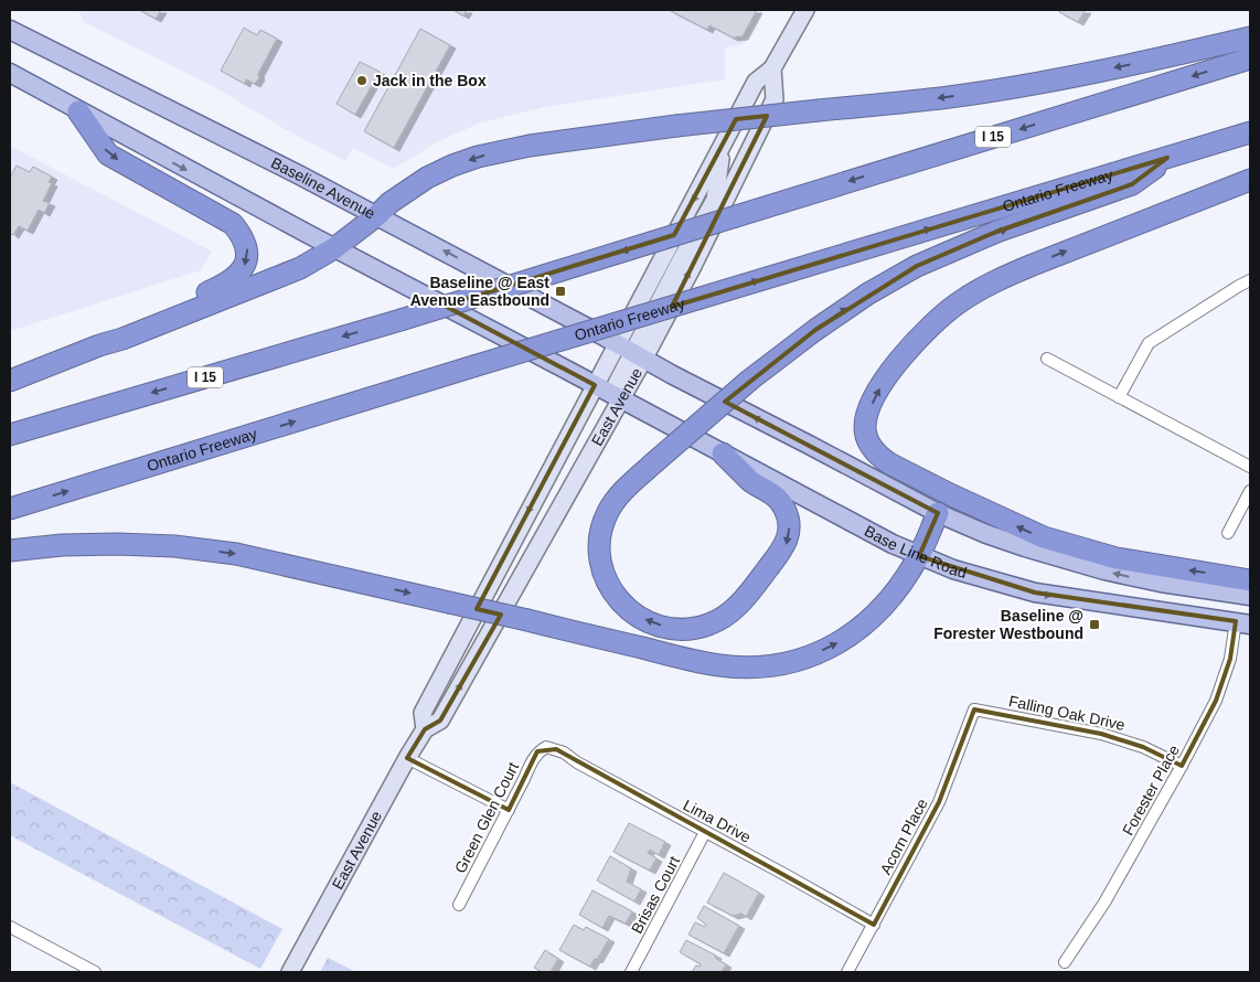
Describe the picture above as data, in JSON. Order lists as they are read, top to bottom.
{
  "streets": {
    "highway": ["I 15", "Ontario Freeway"],
    "main road": ["Baseline Avenue", "East Avenue", "Base Line Road"],
    "street": [
      "Falling Oak Drive",
      "Forester Place",
      "Green Glen Court",
      "Lima Drive",
      "Acorn Place",
      "Brisas Court"
    ]
  },
  "crossings": [
    ["Baseline Avenue", "East Avenue"],
    ["East Avenue", "Base Line Road"],
    ["Base Line Road", "Forester Place"],
    ["Falling Oak Drive", "Forester Place"],
    ["Falling Oak Drive", "Acorn Place"],
    ["Green Glen Court", "Lima Drive"],
    ["Lima Drive", "Acorn Place"],
    ["Lima Drive", "Brisas Court"]
  ],
  "places": {
    "other": ["Jack in the Box"],
    "transit": ["Baseline @ East Avenue Eastbound", "Baseline @ Forester Westbound"]
  }
}
